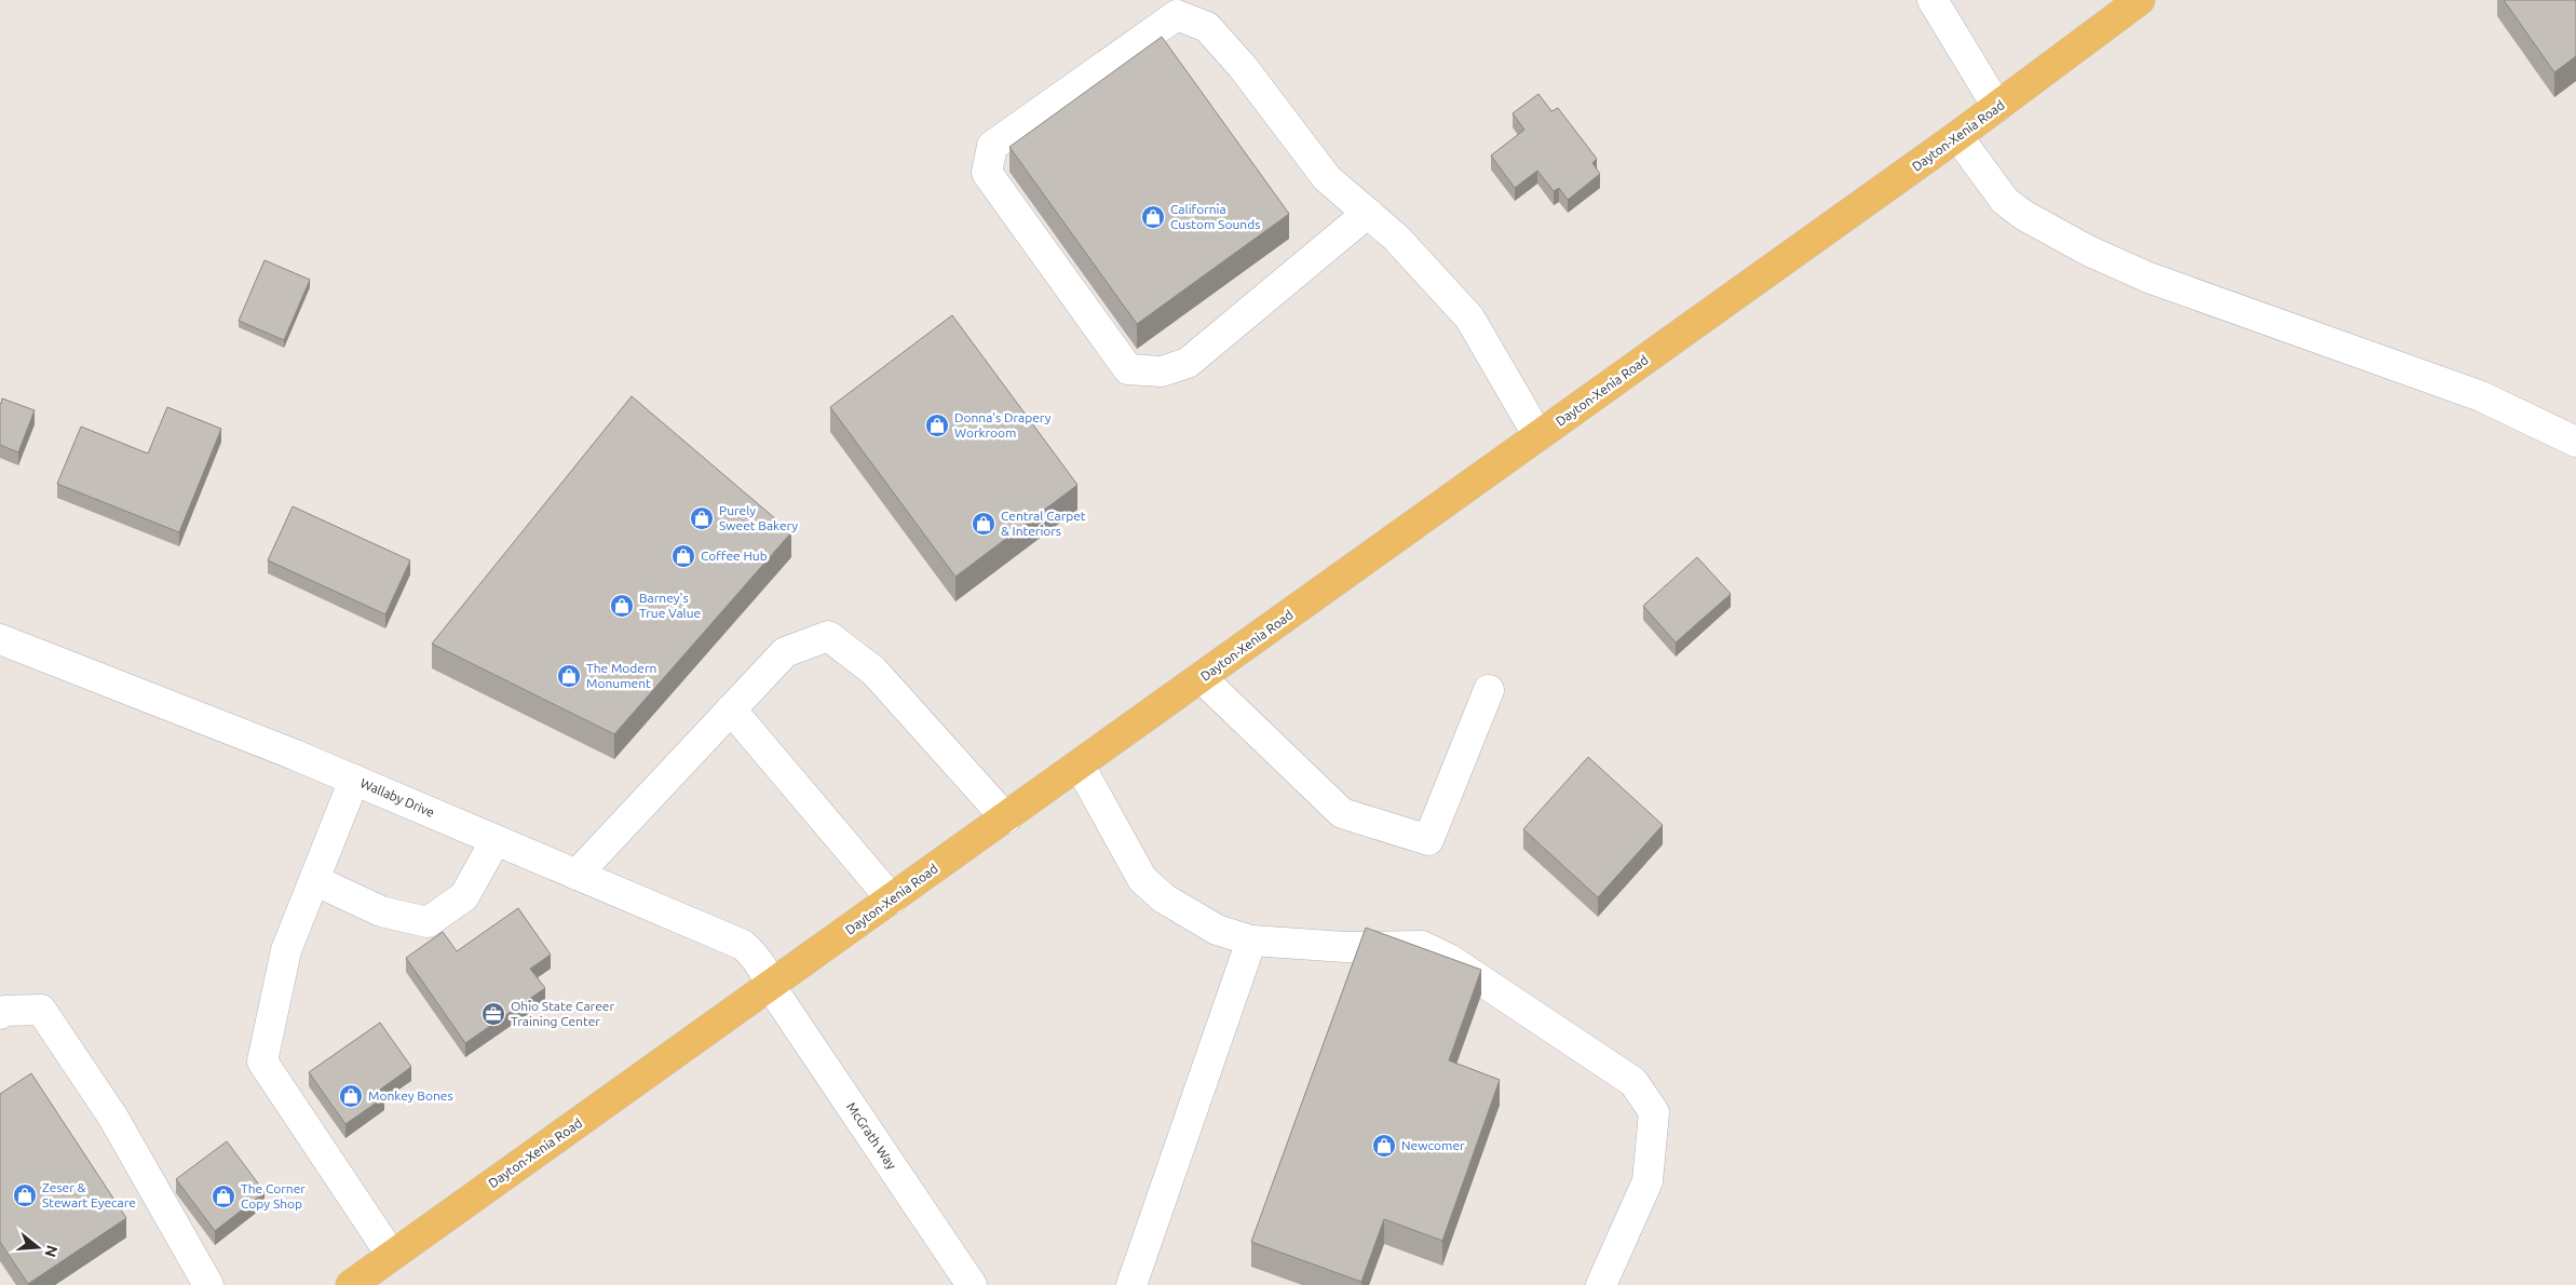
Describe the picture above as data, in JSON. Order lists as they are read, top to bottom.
{
  "streets": {
    "main road": ["Dayton-Xenia Road"],
    "street": ["Wallaby Drive", "McGrath Way"]
  },
  "crossings": [
    ["Dayton-Xenia Road", "Wallaby Drive"],
    ["Dayton-Xenia Road", "McGrath Way"],
    ["Wallaby Drive", "McGrath Way"]
  ],
  "places": {
    "shop": [
      "California Custom Sounds",
      "Donna's Drapery Workroom",
      "Purely Sweet Bakery",
      "Central Carpet & Interiors",
      "Coffee Hub",
      "Barney's True Value",
      "The Modern Monument",
      "Monkey Bones",
      "Newcomer",
      "Zeser & Stewart Eyecare",
      "The Corner Copy Shop"
    ],
    "office": ["Ohio State Career Training Center"]
  },
  "north": "right"
}
